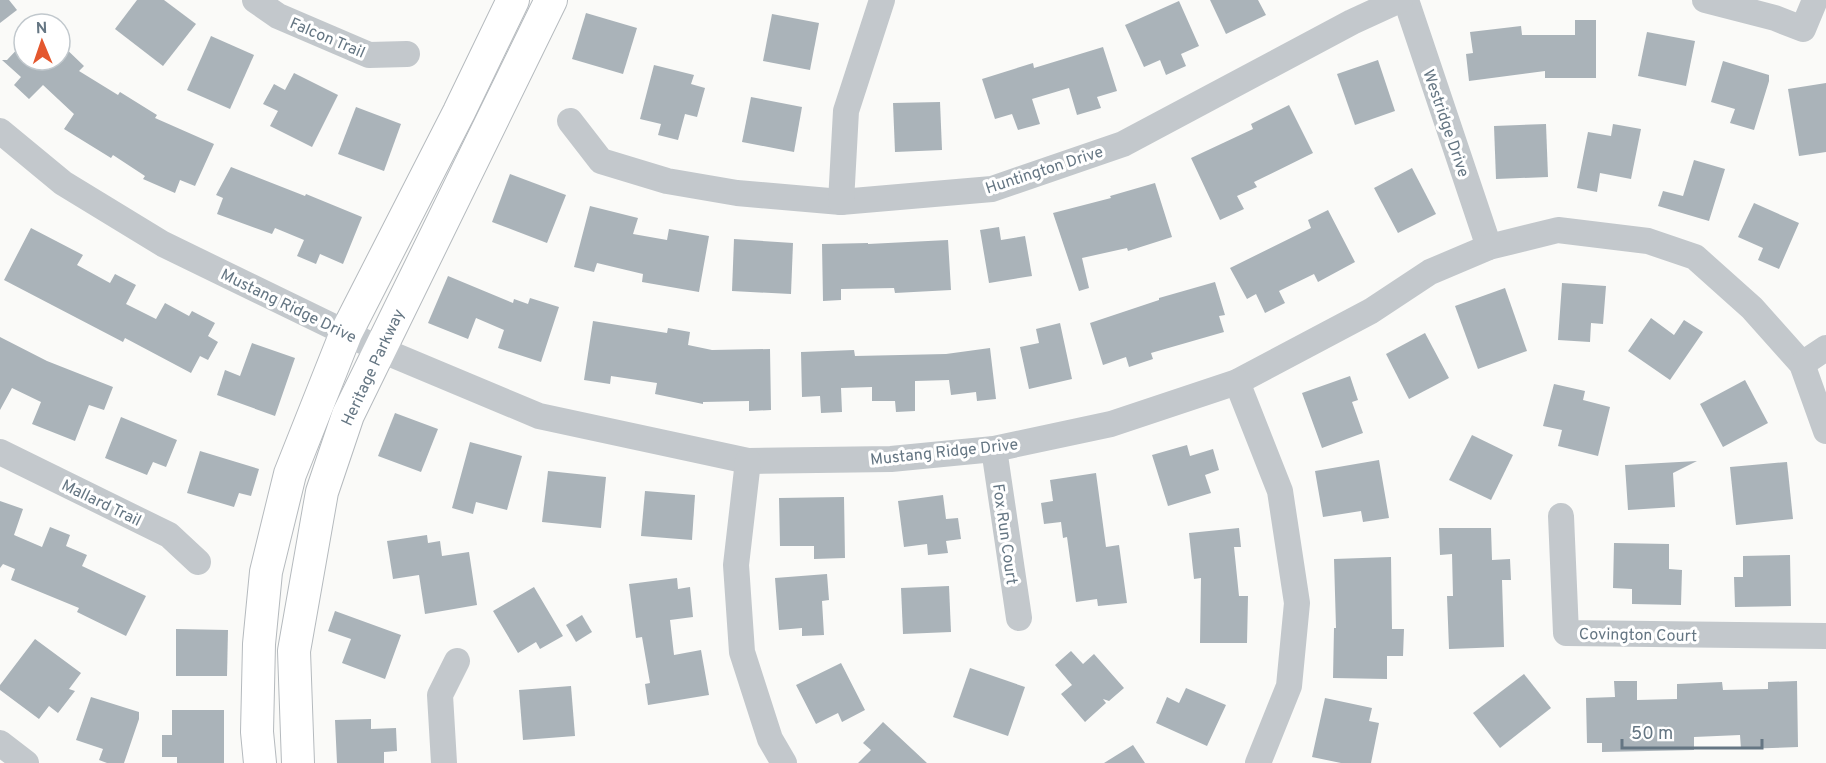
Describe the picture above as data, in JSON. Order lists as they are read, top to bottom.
{
  "streets": {
    "main road": ["Heritage Parkway"],
    "street": [
      "Falcon Trail",
      "Westridge Drive",
      "Huntington Drive",
      "Mustang Ridge Drive",
      "Mallard Trail",
      "Fox Run Court",
      "Covington Court"
    ]
  },
  "crossings": [
    ["Westridge Drive", "Mustang Ridge Drive"],
    ["Mustang Ridge Drive", "Heritage Parkway"],
    ["Mustang Ridge Drive", "Fox Run Court"]
  ],
  "scale_bar": "50 m",
  "north": "top"
}
